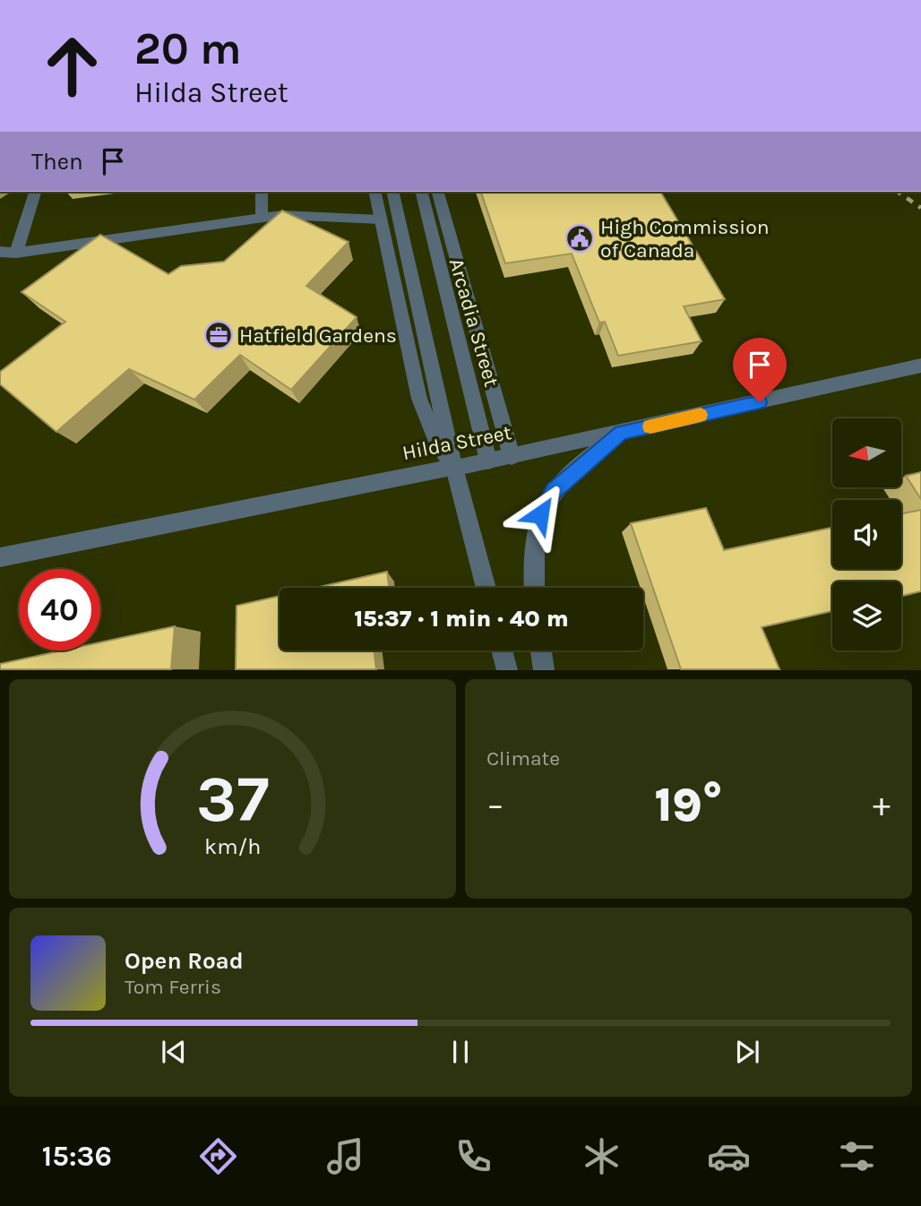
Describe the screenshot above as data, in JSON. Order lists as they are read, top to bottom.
{
  "streets": {
    "street": ["Arcadia Street", "Hilda Street"]
  },
  "crossings": [
    ["Arcadia Street", "Hilda Street"]
  ],
  "places": {
    "public building": ["High Commission of Canada"],
    "office": ["Hatfield Gardens"]
  },
  "north": "left",
  "page": {
    "turn": ["20 m", "Hilda Street"],
    "then": "Then",
    "limit": "40",
    "trip": "15:37 · 1 min · 40 m",
    "tile": "Climate",
    "heat": ["−", "19°", "+"],
    "song": ["Open Road", "Tom Ferris"],
    "tabs": "15:36",
    "gauge": ["37", "km/h"]
  }
}
